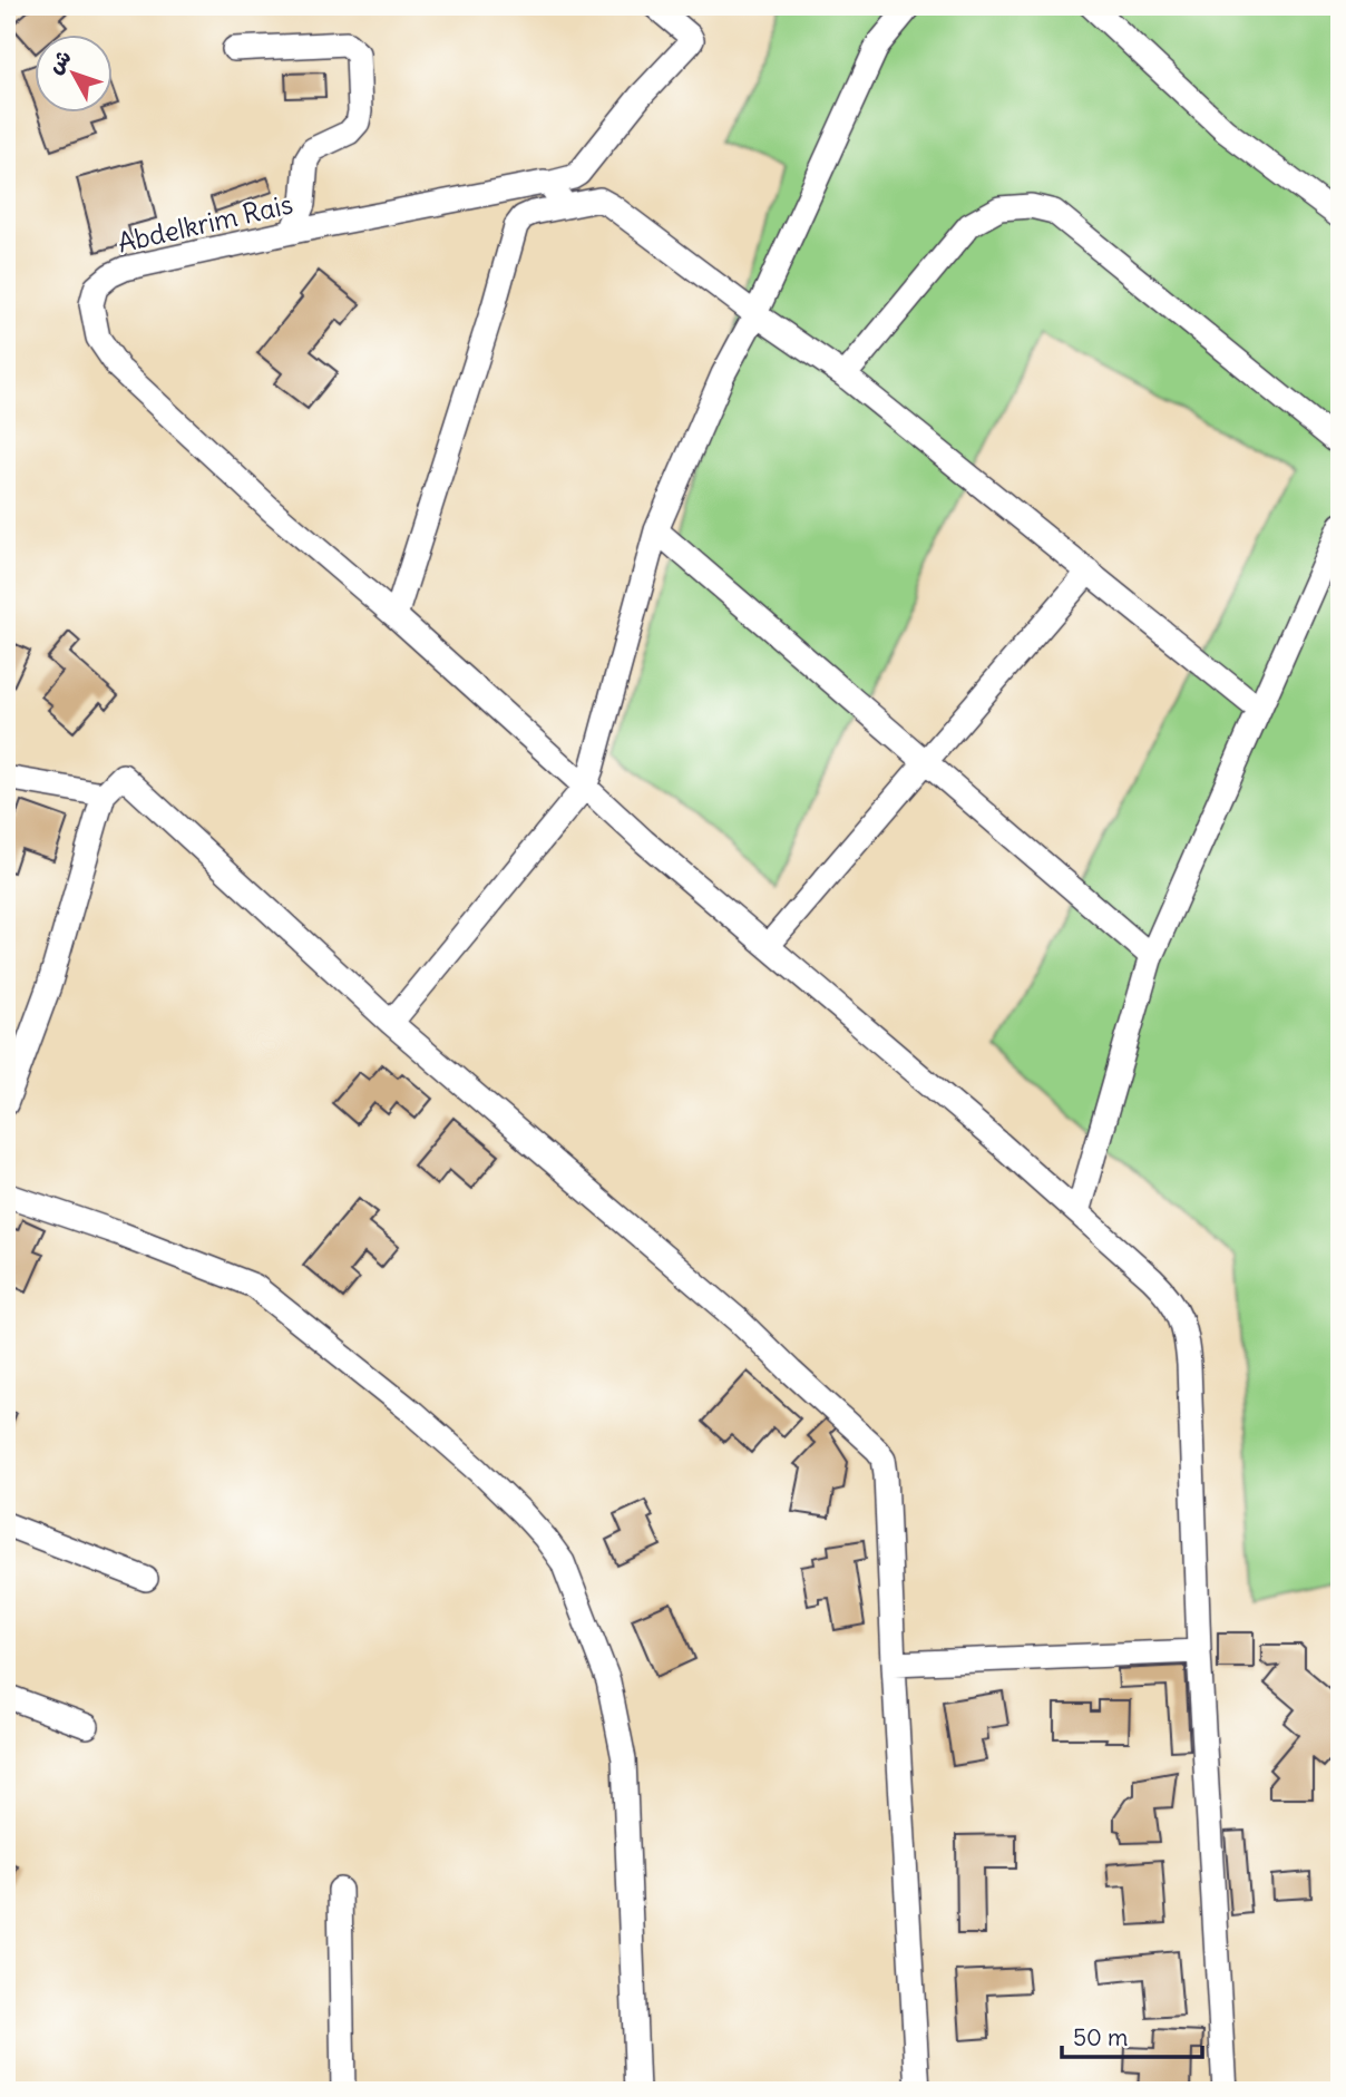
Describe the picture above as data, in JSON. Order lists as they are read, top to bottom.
{
  "streets": {
    "street": ["Abdelkrim Rais"]
  },
  "scale_bar": "50 m",
  "north": "top left"
}
